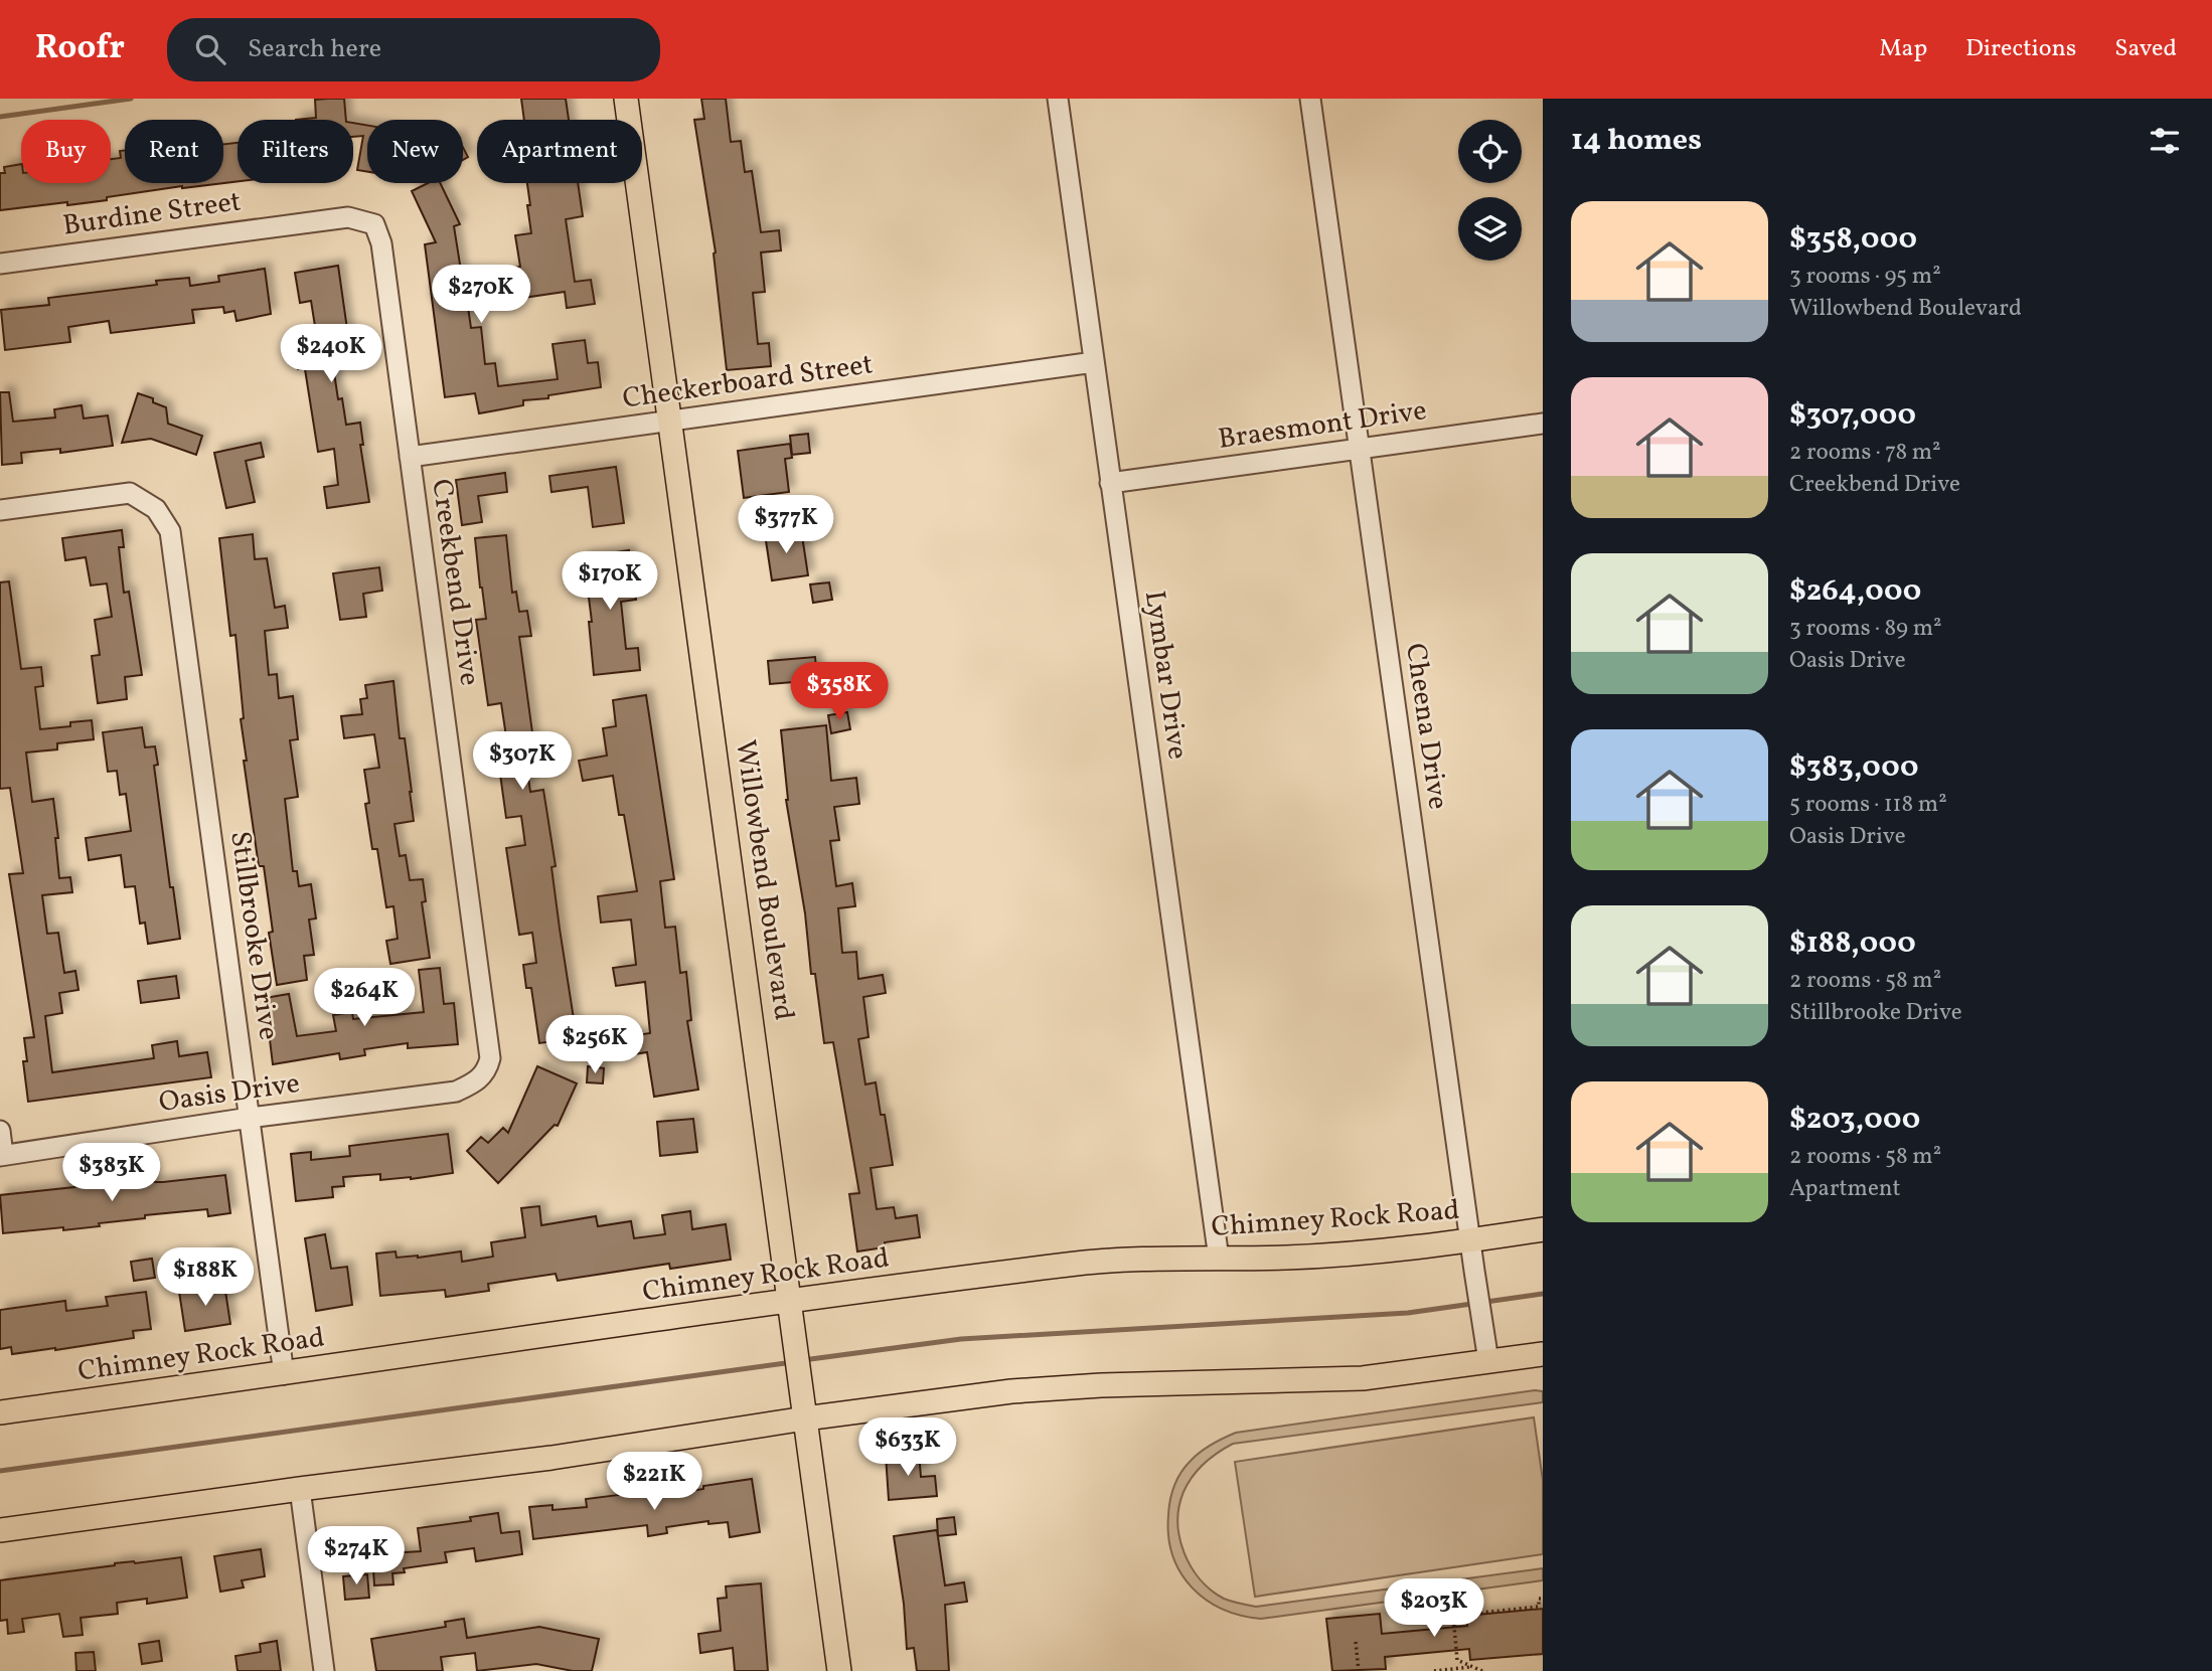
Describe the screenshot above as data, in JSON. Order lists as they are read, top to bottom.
{
  "streets": {
    "main road": ["Willowbend Boulevard", "Chimney Rock Road"],
    "street": [
      "Burdine Street",
      "Checkerboard Street",
      "Braesmont Drive",
      "Creekbend Drive",
      "Lymbar Drive",
      "Cheena Drive",
      "Stillbrooke Drive",
      "Oasis Drive"
    ]
  },
  "crossings": [
    ["Burdine Street", "Creekbend Drive"],
    ["Checkerboard Street", "Creekbend Drive"],
    ["Checkerboard Street", "Lymbar Drive"],
    ["Checkerboard Street", "Willowbend Boulevard"],
    ["Braesmont Drive", "Lymbar Drive"],
    ["Braesmont Drive", "Cheena Drive"],
    ["Creekbend Drive", "Oasis Drive"],
    ["Lymbar Drive", "Chimney Rock Road"],
    ["Cheena Drive", "Chimney Rock Road"],
    ["Willowbend Boulevard", "Chimney Rock Road"],
    ["Stillbrooke Drive", "Oasis Drive"],
    ["Stillbrooke Drive", "Chimney Rock Road"]
  ],
  "page": {
    "header": "Roofr",
    "search": "Search here",
    "nav": ["Map", "Directions", "Saved"],
    "heading": "14 homes",
    "chip": [
      "Buy",
      "Rent",
      "Filters",
      "New",
      "Apartment"
    ],
    "list": [
      {
        "name": "$358,000",
        "note": "3 rooms · 95 m² · Willowbend Boulevard"
      },
      {
        "name": "$307,000",
        "note": "2 rooms · 78 m² · Creekbend Drive"
      },
      {
        "name": "$264,000",
        "note": "3 rooms · 89 m² · Oasis Drive"
      },
      {
        "name": "$383,000",
        "note": "5 rooms · 118 m² · Oasis Drive"
      },
      {
        "name": "$188,000",
        "note": "2 rooms · 58 m² · Stillbrooke Drive"
      },
      {
        "name": "$203,000",
        "note": "2 rooms · 58 m² · Apartment"
      }
    ],
    "price": [
      "$270K",
      "$240K",
      "$377K",
      "$170K",
      "$358K",
      "$307K",
      "$264K",
      "$256K",
      "$383K",
      "$188K",
      "$633K",
      "$221K",
      "$274K",
      "$203K"
    ]
  }
}
